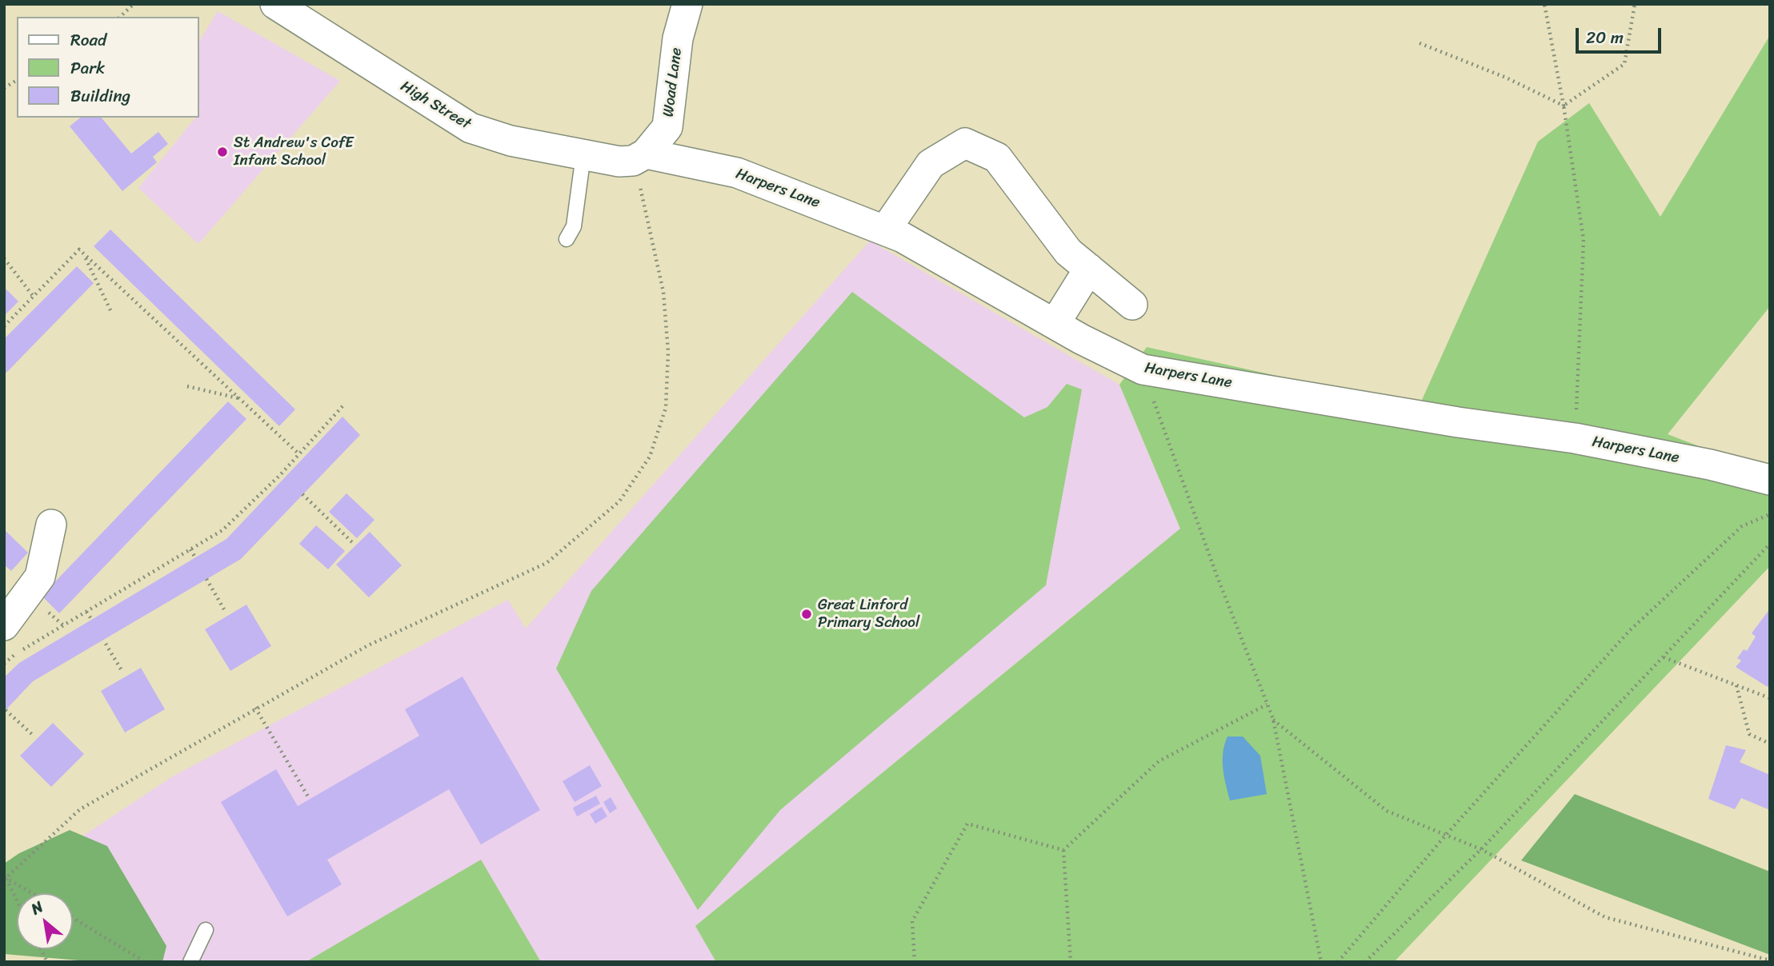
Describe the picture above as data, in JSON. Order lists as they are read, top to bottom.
{
  "streets": {
    "street": ["Woad Lane", "High Street", "Harpers Lane"]
  },
  "crossings": [
    ["Woad Lane", "High Street"],
    ["Woad Lane", "Harpers Lane"],
    ["High Street", "Harpers Lane"]
  ],
  "places": ["St Andrew's CofE Infant School", "Great Linford Primary School"],
  "legend": ["Road", "Park", "Building"],
  "scale_bar": "20 m",
  "north": "top left"
}
